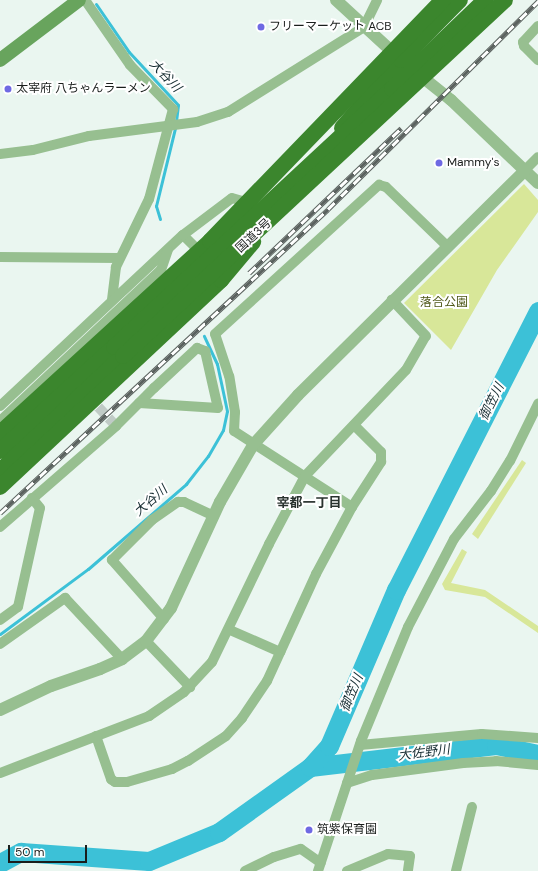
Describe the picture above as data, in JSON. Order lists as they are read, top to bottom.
{
  "streets": {
    "highway": ["国道3号"]
  },
  "districts": ["宰都一丁目"],
  "water": ["大谷川", "御笠川", "大佐野川"],
  "parks": ["落合公園"],
  "places": [
    "フリーマーケット ACB",
    "太宰府 八ちゃんラーメン",
    "Mammy's",
    "筑紫保育園"
  ],
  "scale_bar": "50 m"
}
